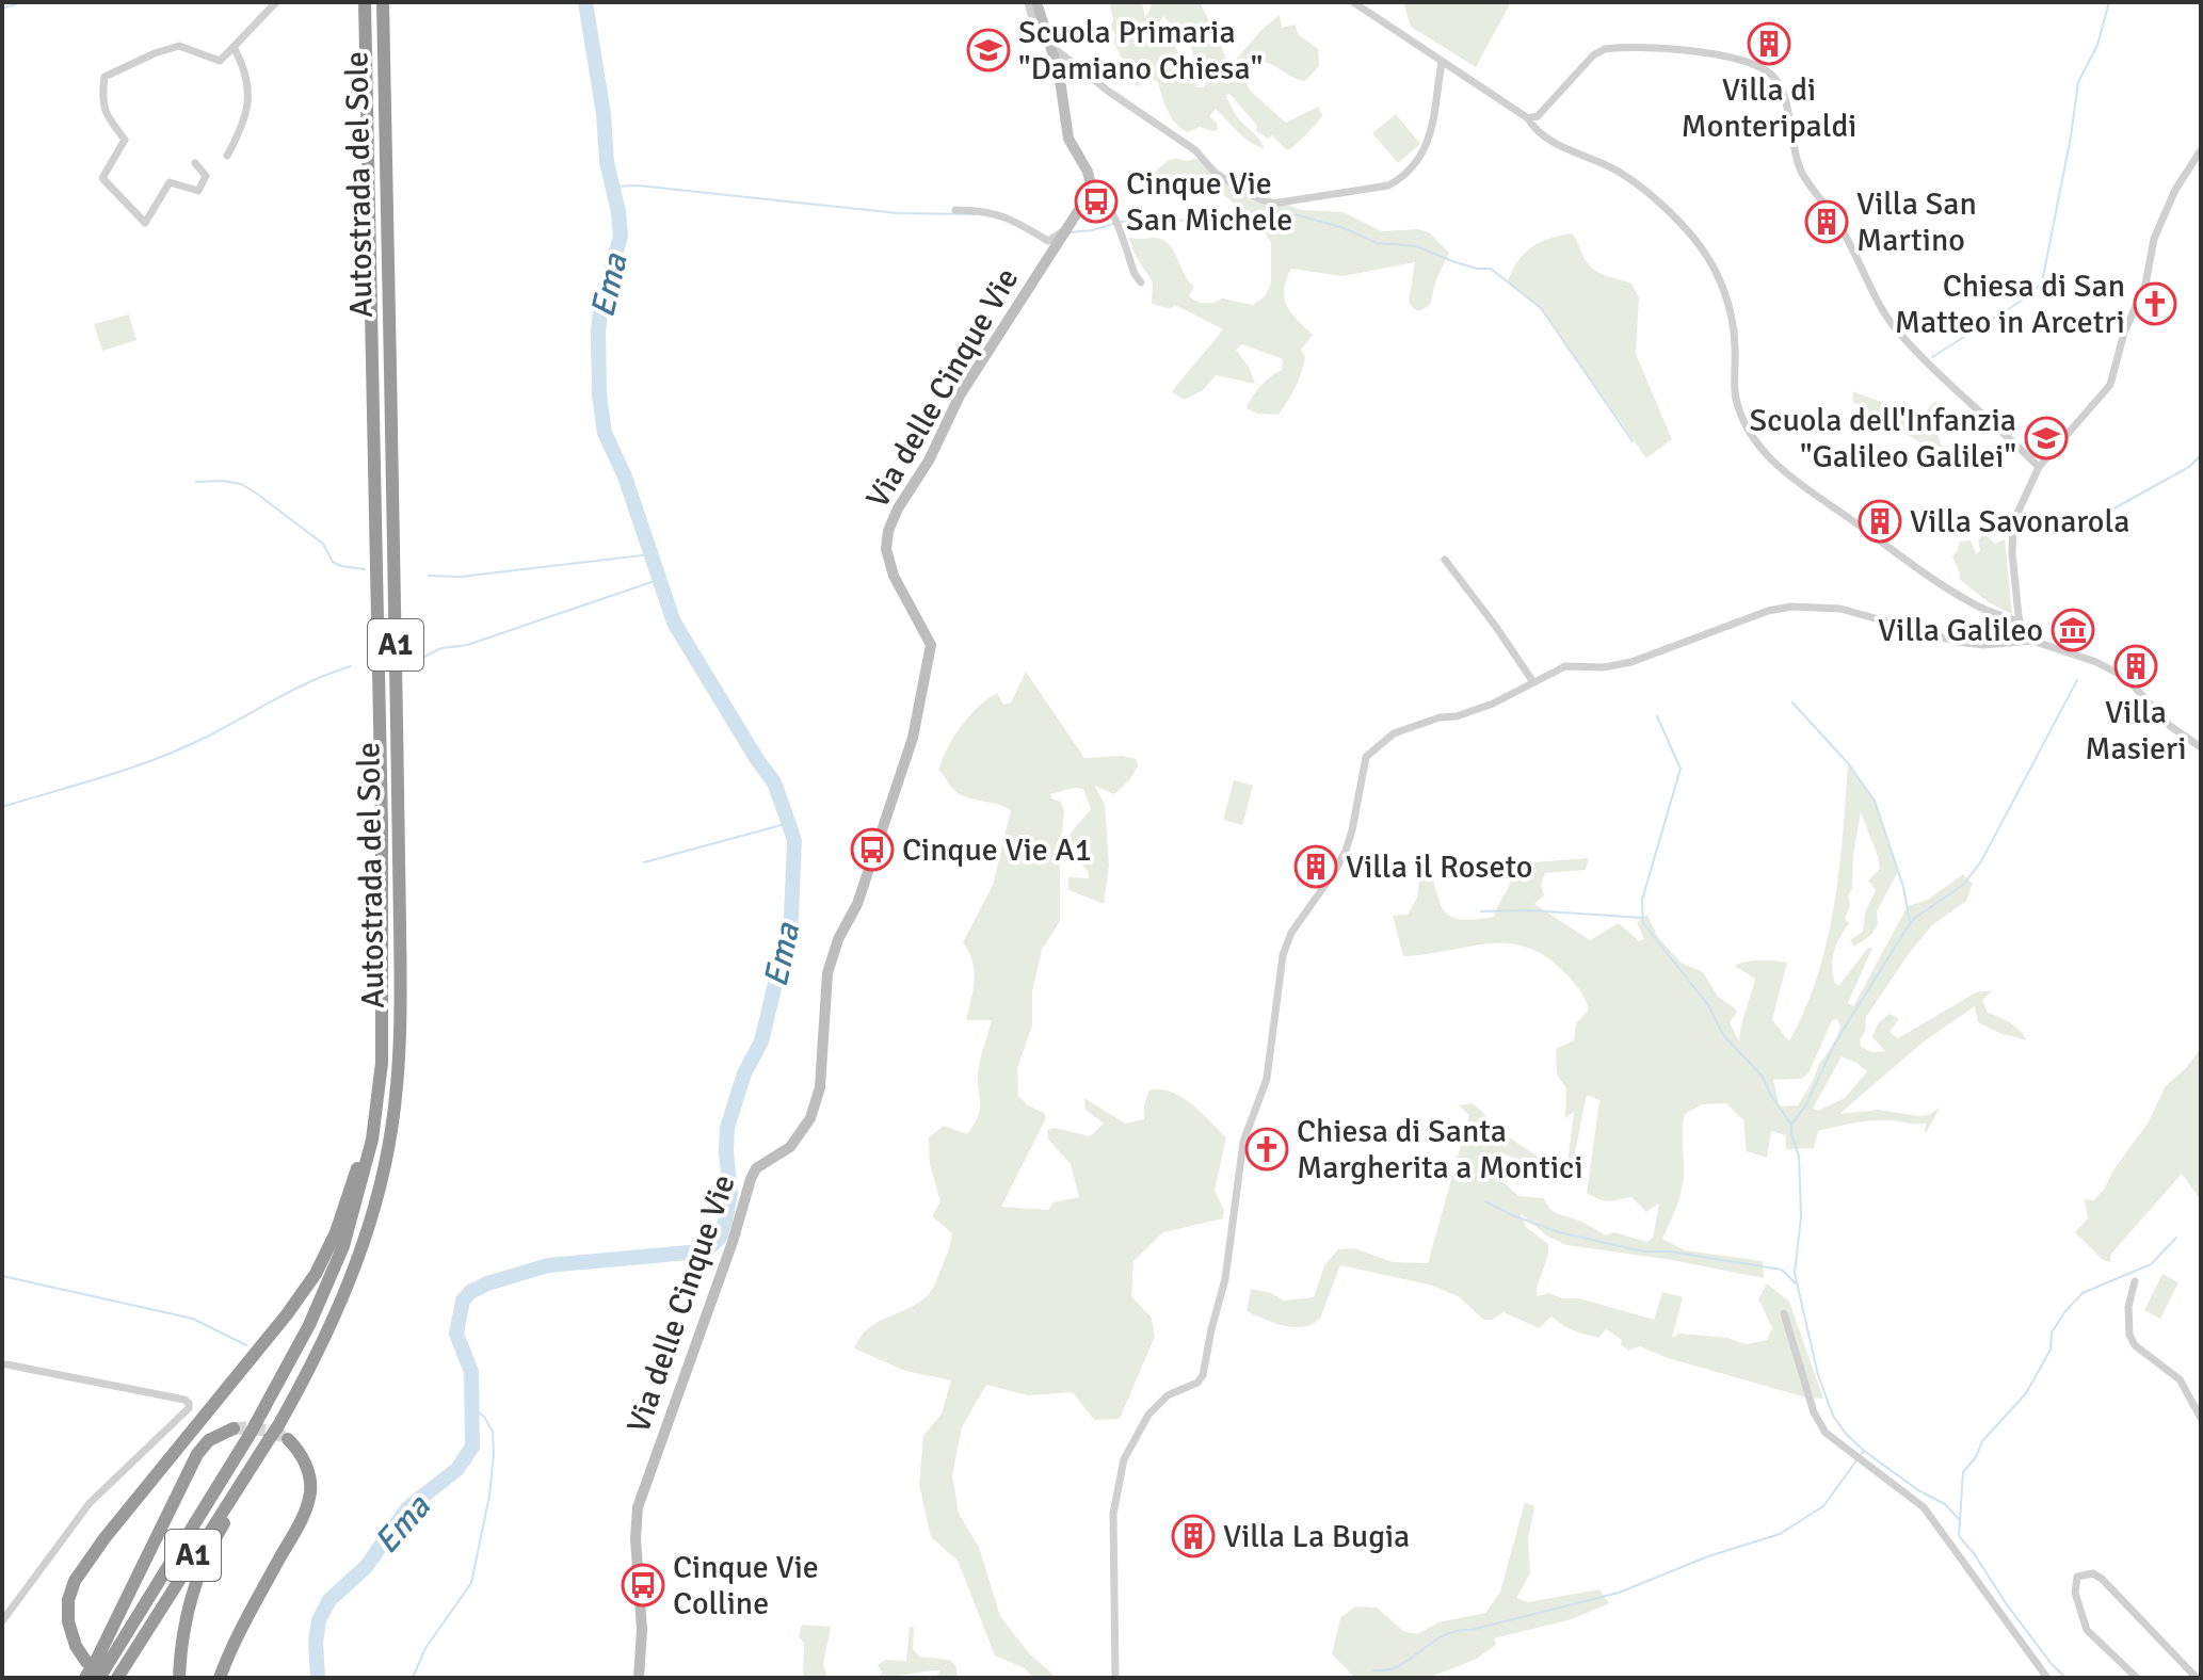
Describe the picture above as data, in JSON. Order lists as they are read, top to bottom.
{
  "streets": {
    "highway": ["Autostrada del Sole", "A1"],
    "street": ["Via delle Cinque Vie"]
  },
  "water": ["Ema"],
  "places": {
    "building": [
      "Villa di Monteripaldi",
      "Villa San Martino",
      "Villa Savonarola",
      "Villa Masieri",
      "Villa il Roseto",
      "Villa La Bugia"
    ],
    "school or university": ["Scuola Primaria \"Damiano Chiesa\"", "Scuola dell'Infanzia \"Galileo Galilei\""],
    "bus stop": ["Cinque Vie San Michele", "Cinque Vie A1", "Cinque Vie Colline"],
    "church": ["Chiesa di San Matteo in Arcetri", "Chiesa di Santa Margherita a Montici"],
    "museum": ["Villa Galileo"]
  }
}
